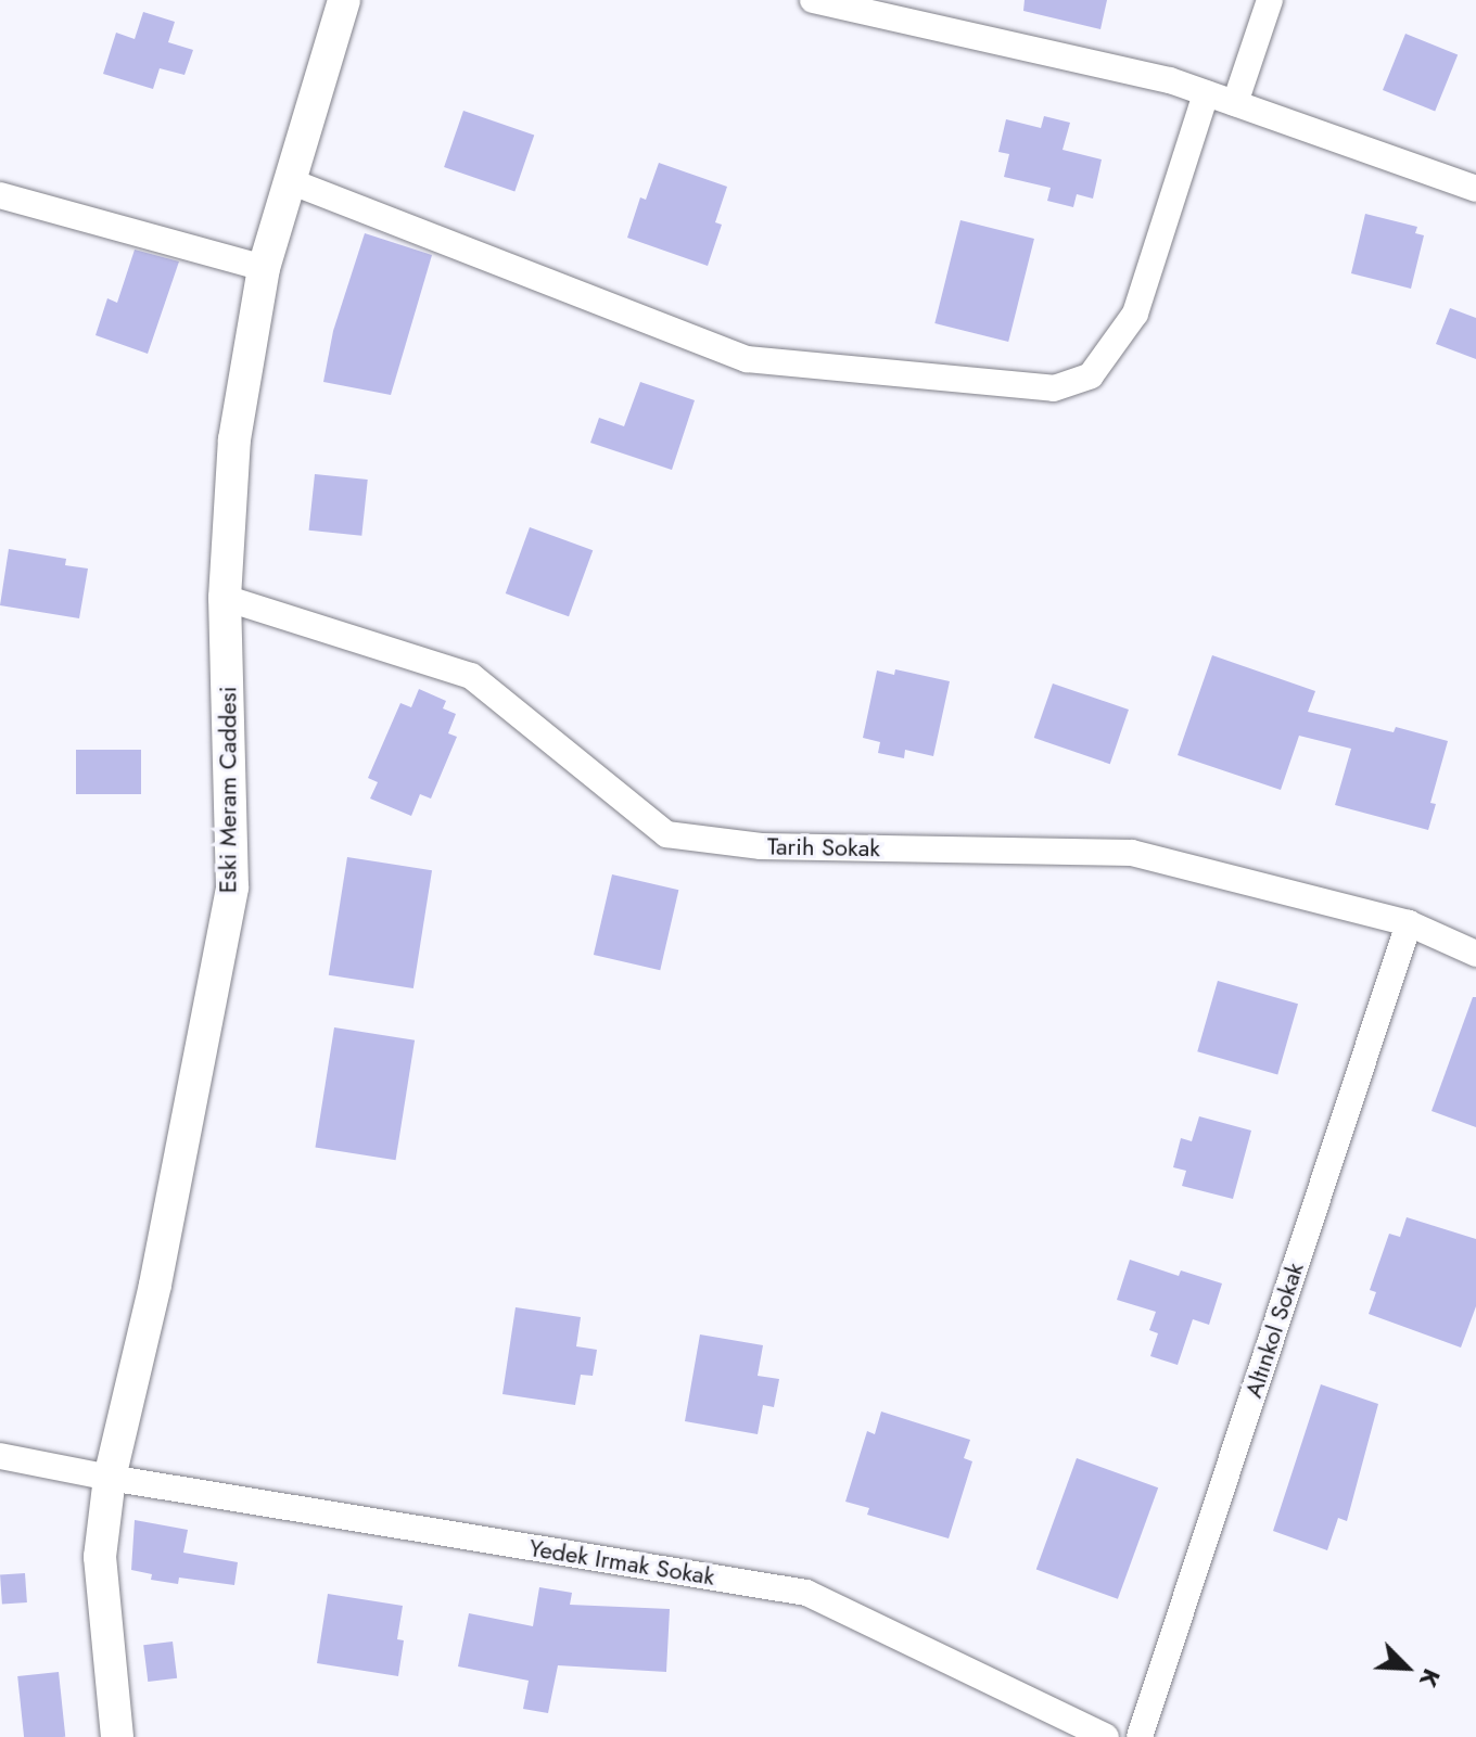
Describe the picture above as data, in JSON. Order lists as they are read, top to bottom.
{
  "streets": {
    "street": [
      "Eski Meram Caddesi",
      "Tarih Sokak",
      "Altınkol Sokak",
      "Yedek Irmak Sokak"
    ]
  },
  "crossings": [
    ["Eski Meram Caddesi", "Tarih Sokak"],
    ["Eski Meram Caddesi", "Yedek Irmak Sokak"],
    ["Tarih Sokak", "Altınkol Sokak"]
  ],
  "north": "bottom right"
}
